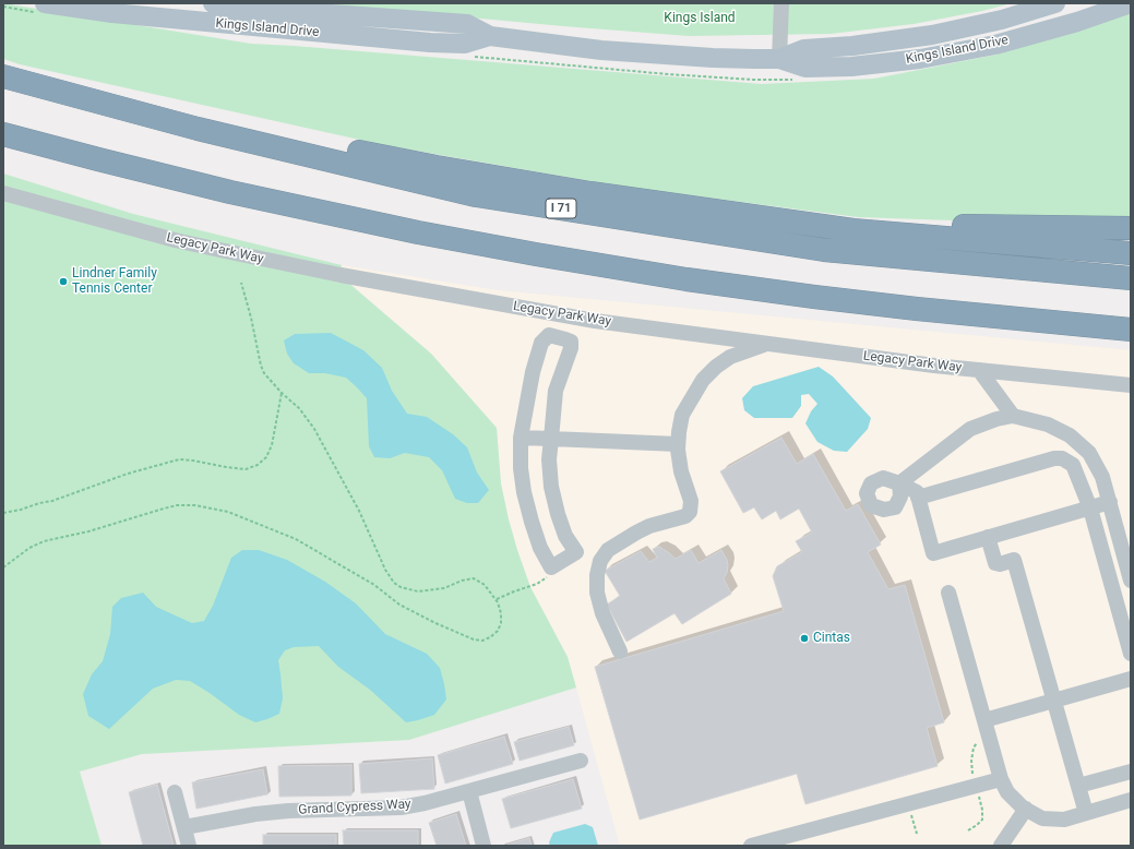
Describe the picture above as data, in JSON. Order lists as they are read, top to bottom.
{
  "streets": {
    "highway": ["I 71"],
    "main road": ["Kings Island Drive"],
    "street": ["Legacy Park Way", "Grand Cypress Way"]
  },
  "parks": ["Kings Island"],
  "places": ["Lindner Family Tennis Center", "Cintas"]
}
